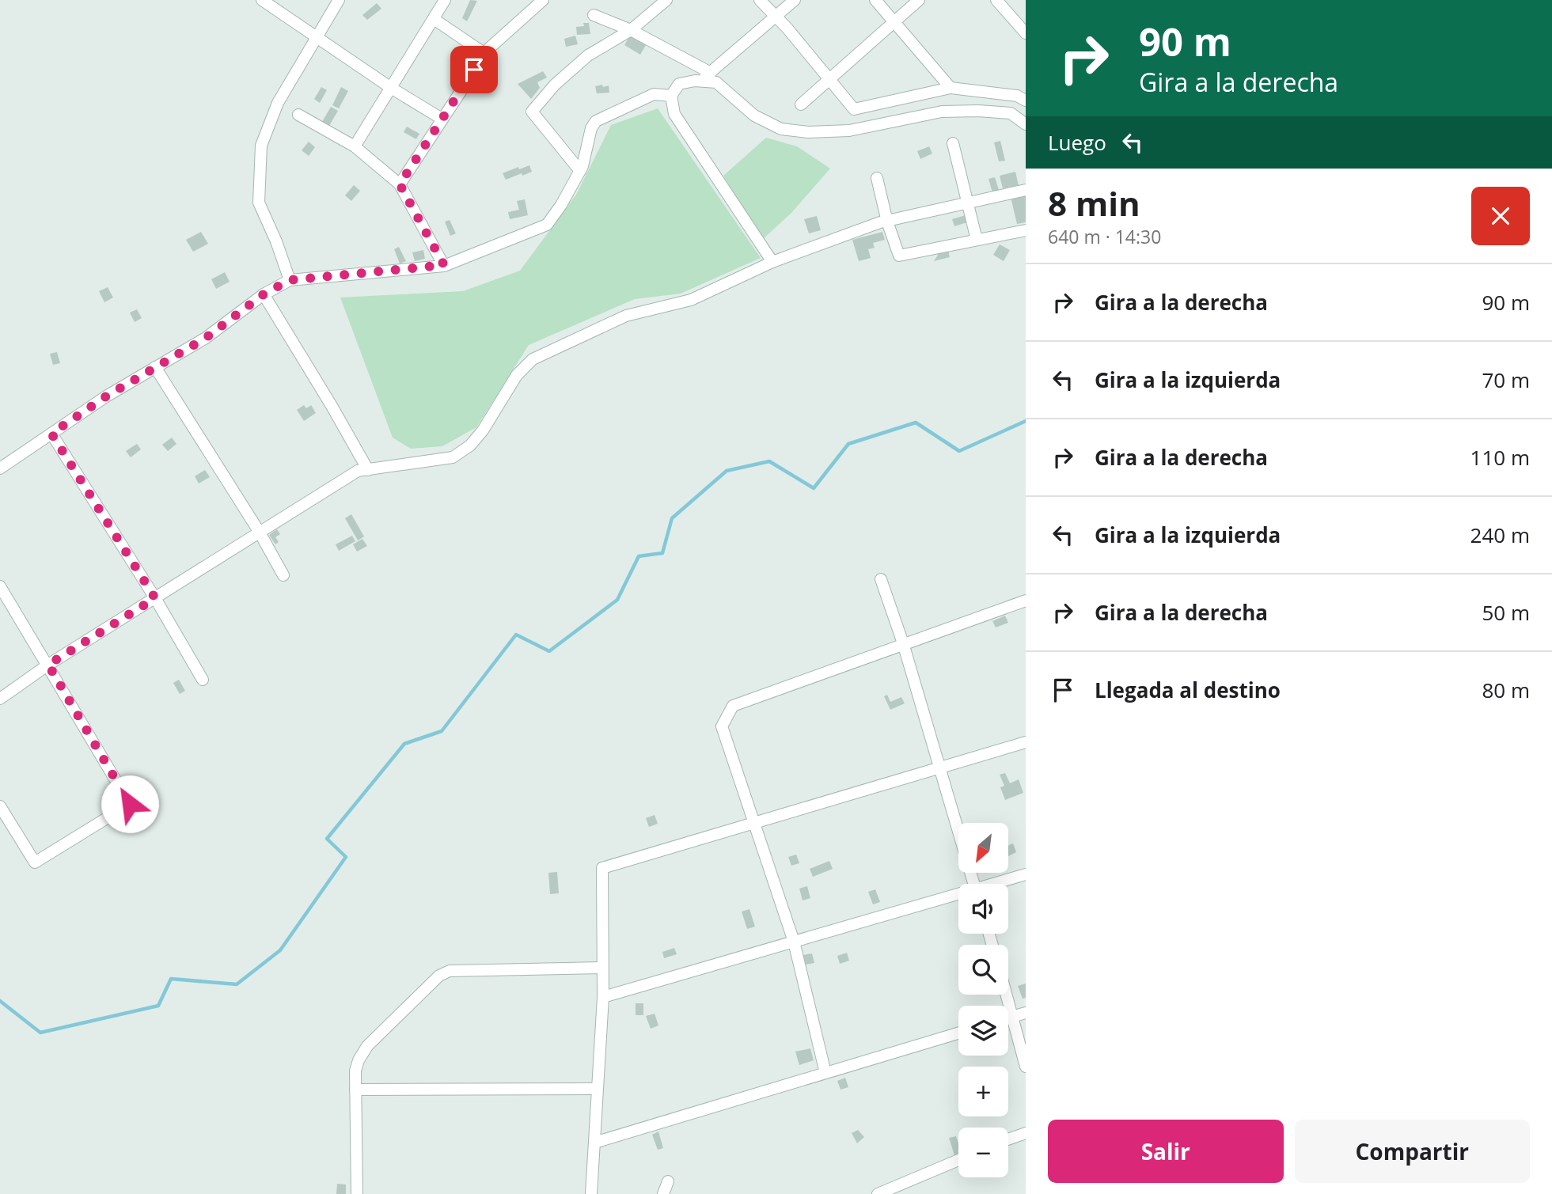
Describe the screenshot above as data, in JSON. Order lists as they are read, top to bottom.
{
  "north": "bottom left",
  "page": {
    "turn": ["90 m", "Gira a la derecha"],
    "then": "Luego",
    "heading": ["8 min", "640 m · 14:30"],
    "list": [
      {
        "name": "Gira a la derecha",
        "value": "90 m"
      },
      {
        "name": "Gira a la izquierda",
        "value": "70 m"
      },
      {
        "name": "Gira a la derecha",
        "value": "110 m"
      },
      {
        "name": "Gira a la izquierda",
        "value": "240 m"
      },
      {
        "name": "Gira a la derecha",
        "value": "50 m"
      },
      {
        "name": "Llegada al destino",
        "value": "80 m"
      }
    ],
    "map_buttons": ["+", "−"],
    "buttons": ["Salir", "Compartir"]
  }
}
